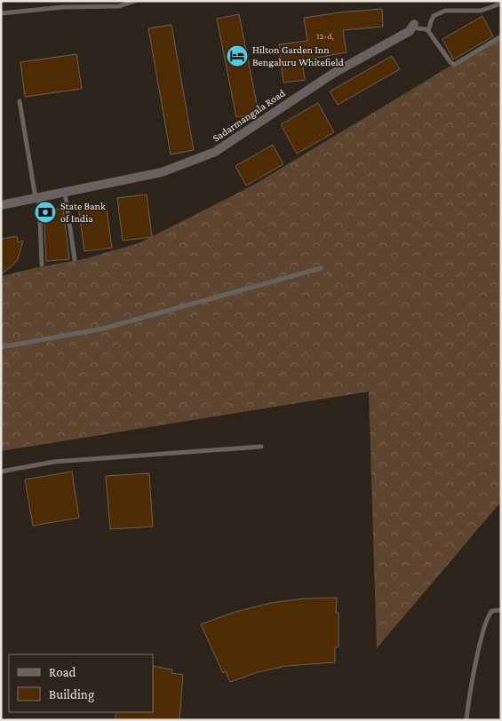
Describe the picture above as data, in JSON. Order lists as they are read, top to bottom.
{
  "streets": {
    "street": ["Sadarmangala Road"]
  },
  "places": {
    "hotel": ["Hilton Garden Inn Bengaluru Whitefield"],
    "bank": ["State Bank of India"]
  },
  "house_numbers": ["12-d,"],
  "legend": ["Road", "Building"]
}
